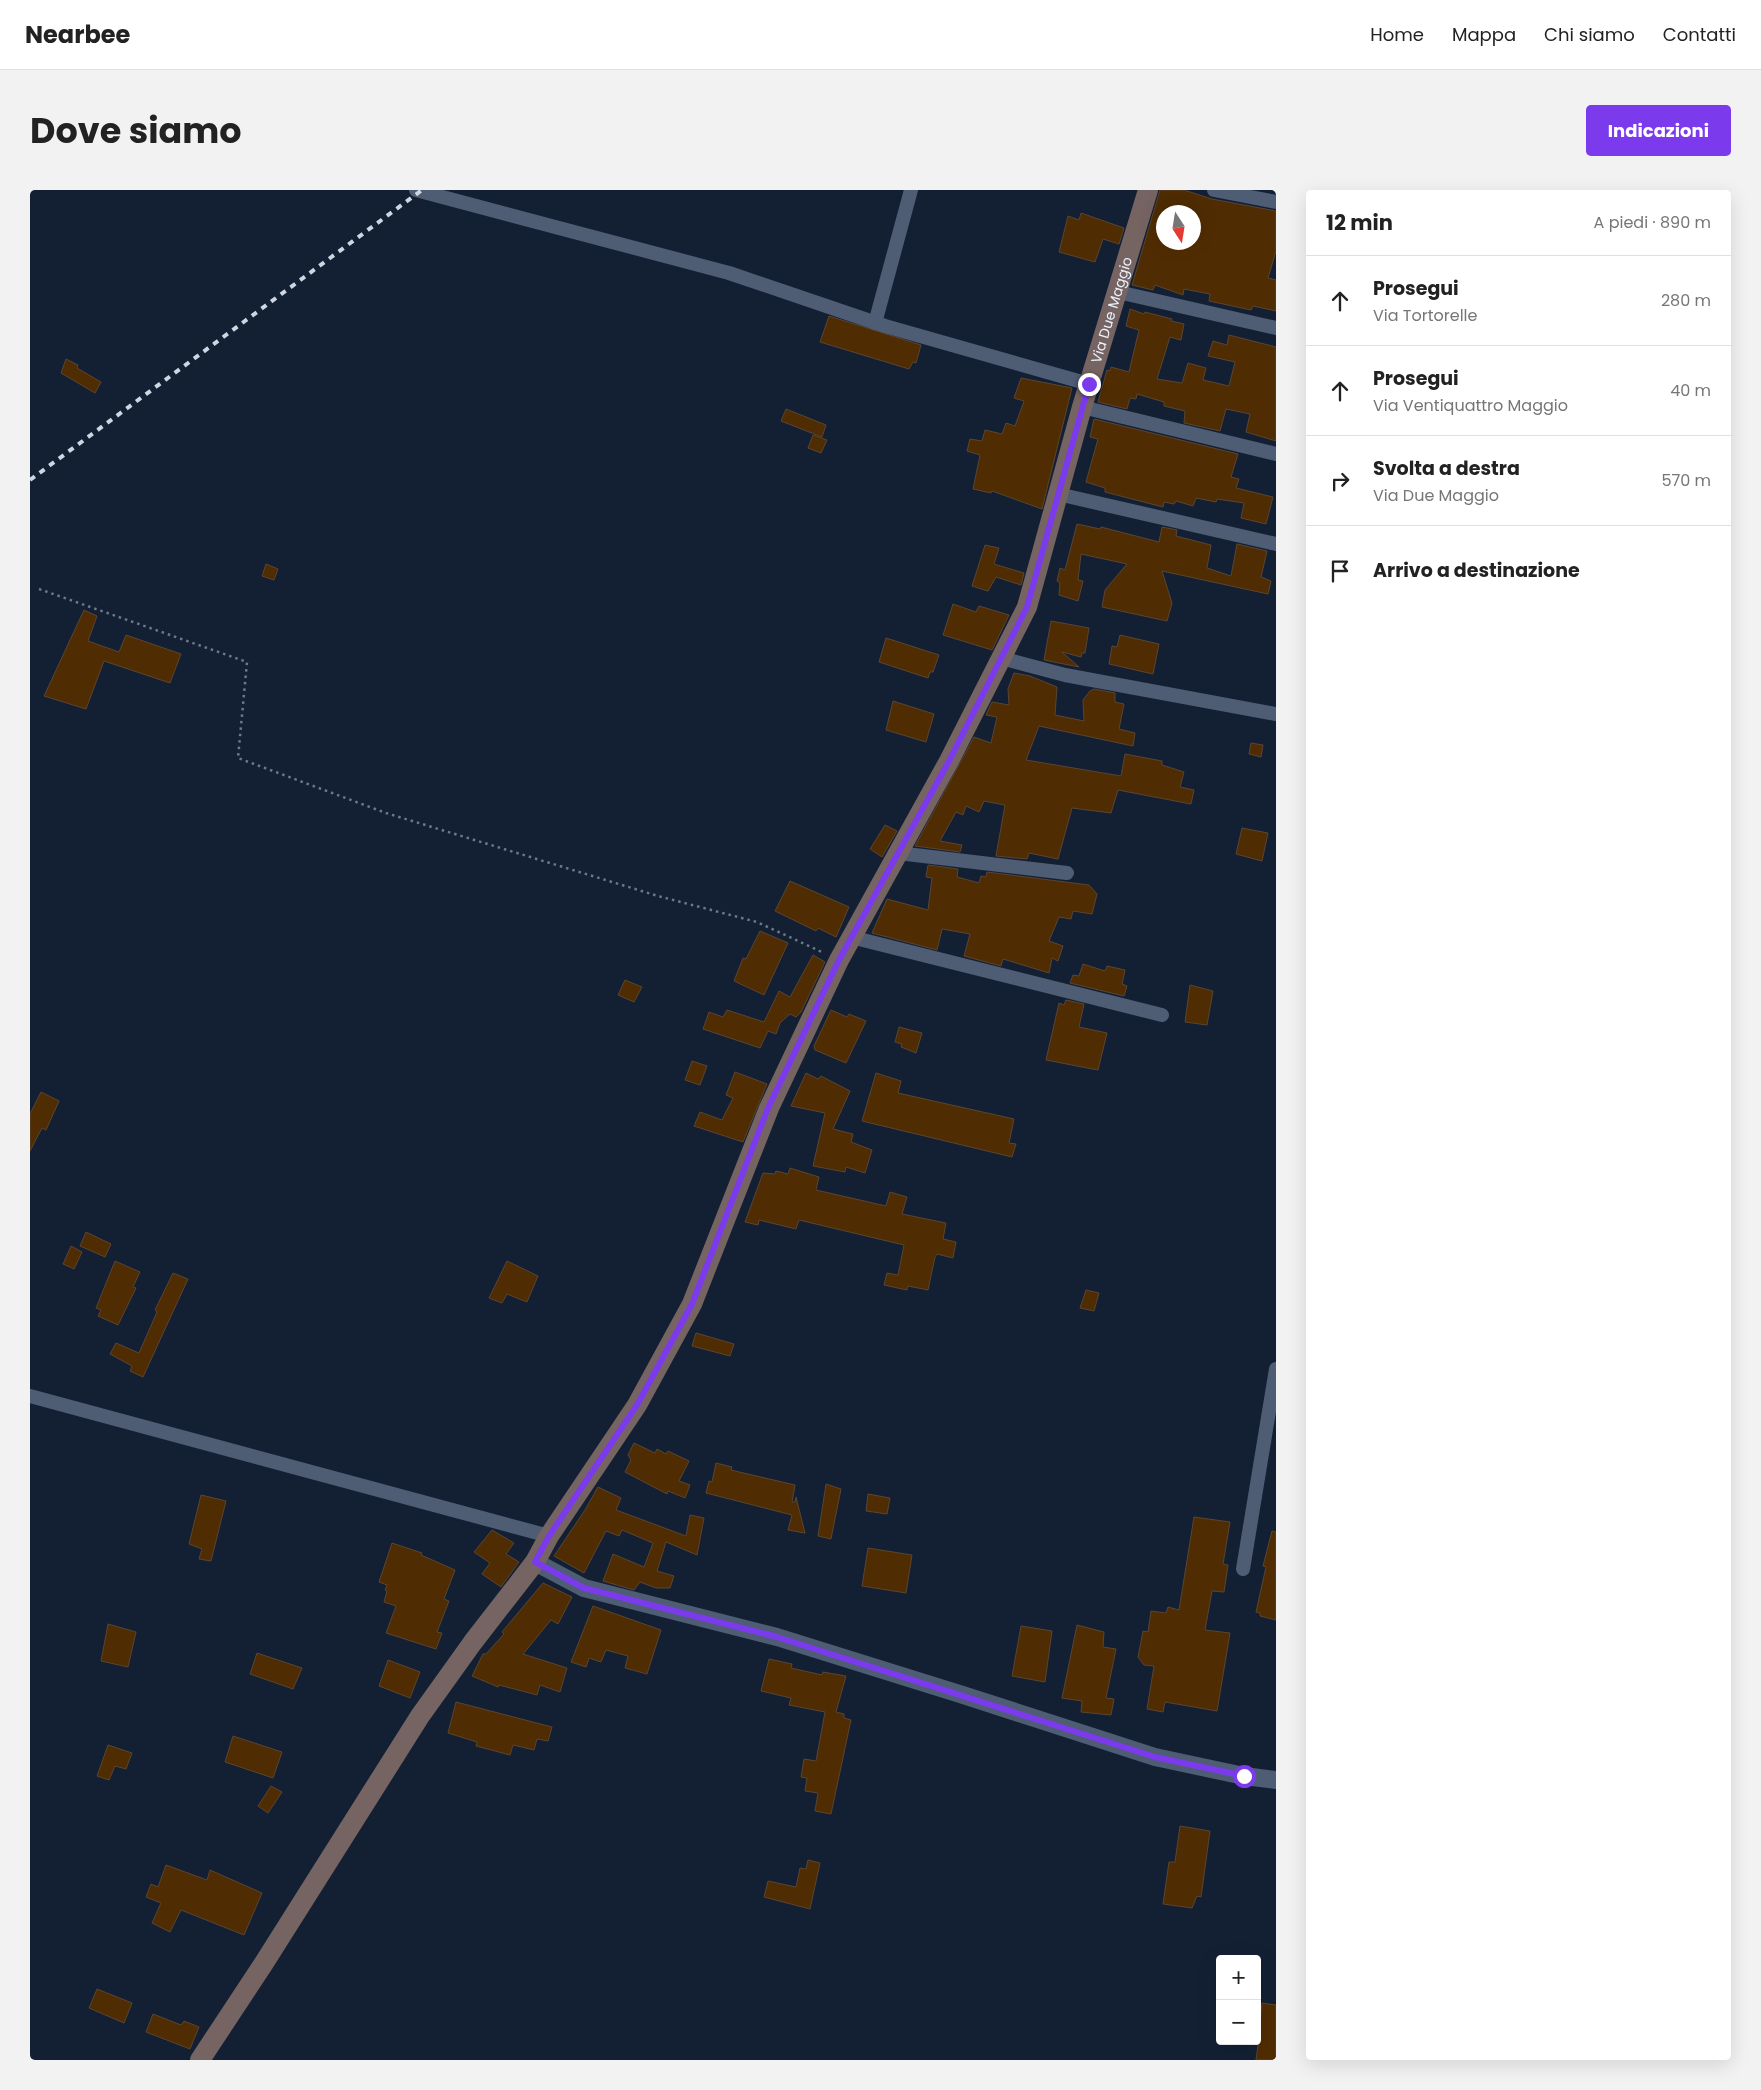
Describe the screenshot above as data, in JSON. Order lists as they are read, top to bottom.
{
  "streets": {
    "main road": ["Via Due Maggio"]
  },
  "north": "bottom",
  "page": {
    "header": "Nearbee",
    "nav": [
      "Home",
      "Mappa",
      "Chi siamo",
      "Contatti"
    ],
    "title": "Dove siamo",
    "buttons": "Indicazioni",
    "heading": ["12 min", "A piedi · 890 m"],
    "list": [
      ["Prosegui", "Via Tortorelle", "280 m"],
      ["Prosegui", "Via Ventiquattro Maggio", "40 m"],
      ["Svolta a destra", "Via Due Maggio", "570 m"],
      "Arrivo a destinazione"
    ],
    "map_buttons": ["+", "−"]
  }
}
